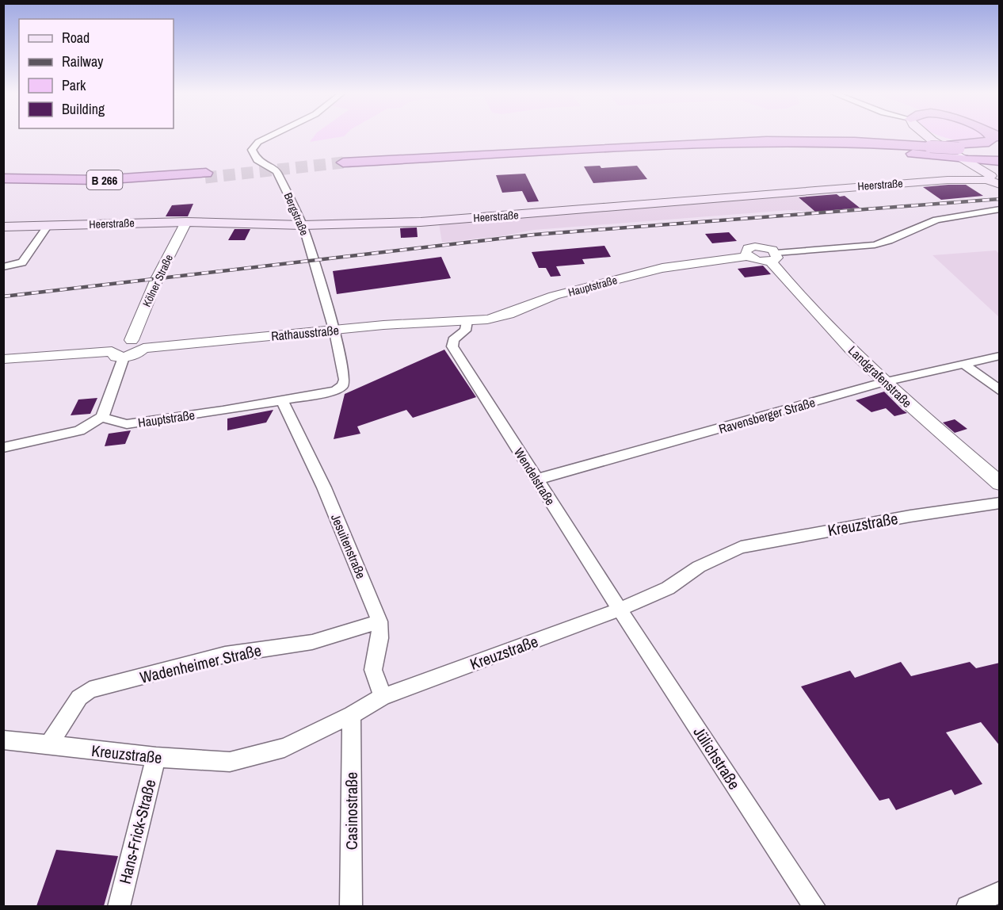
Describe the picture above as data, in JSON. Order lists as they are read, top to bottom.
{
  "streets": {
    "highway": ["B 266"],
    "main road": ["Heerstraße"],
    "street": [
      "Bergstraße",
      "Kölner Straße",
      "Hauptstraße",
      "Rathausstraße",
      "Landgrafenstraße",
      "Ravensberger Straße",
      "Wendelstraße",
      "Kreuzstraße",
      "Jesuitenstraße",
      "Wadenheimer Straße",
      "Jülichstraße",
      "Casinostraße",
      "Hans-Frick-Straße"
    ]
  },
  "crossings": [
    ["Heerstraße", "Bergstraße"],
    ["Heerstraße", "Kölner Straße"],
    ["Bergstraße", "Hauptstraße"],
    ["Bergstraße", "Rathausstraße"],
    ["Kölner Straße", "Rathausstraße"],
    ["Hauptstraße", "Rathausstraße"],
    ["Hauptstraße", "Landgrafenstraße"],
    ["Hauptstraße", "Wendelstraße"],
    ["Hauptstraße", "Jesuitenstraße"],
    ["Rathausstraße", "Wendelstraße"],
    ["Landgrafenstraße", "Ravensberger Straße"],
    ["Ravensberger Straße", "Wendelstraße"],
    ["Wendelstraße", "Kreuzstraße"],
    ["Wendelstraße", "Jülichstraße"],
    ["Kreuzstraße", "Jesuitenstraße"],
    ["Kreuzstraße", "Wadenheimer Straße"],
    ["Kreuzstraße", "Jülichstraße"],
    ["Kreuzstraße", "Casinostraße"],
    ["Kreuzstraße", "Hans-Frick-Straße"],
    ["Jesuitenstraße", "Wadenheimer Straße"]
  ],
  "legend": [
    "Road",
    "Railway",
    "Park",
    "Building"
  ]
}
